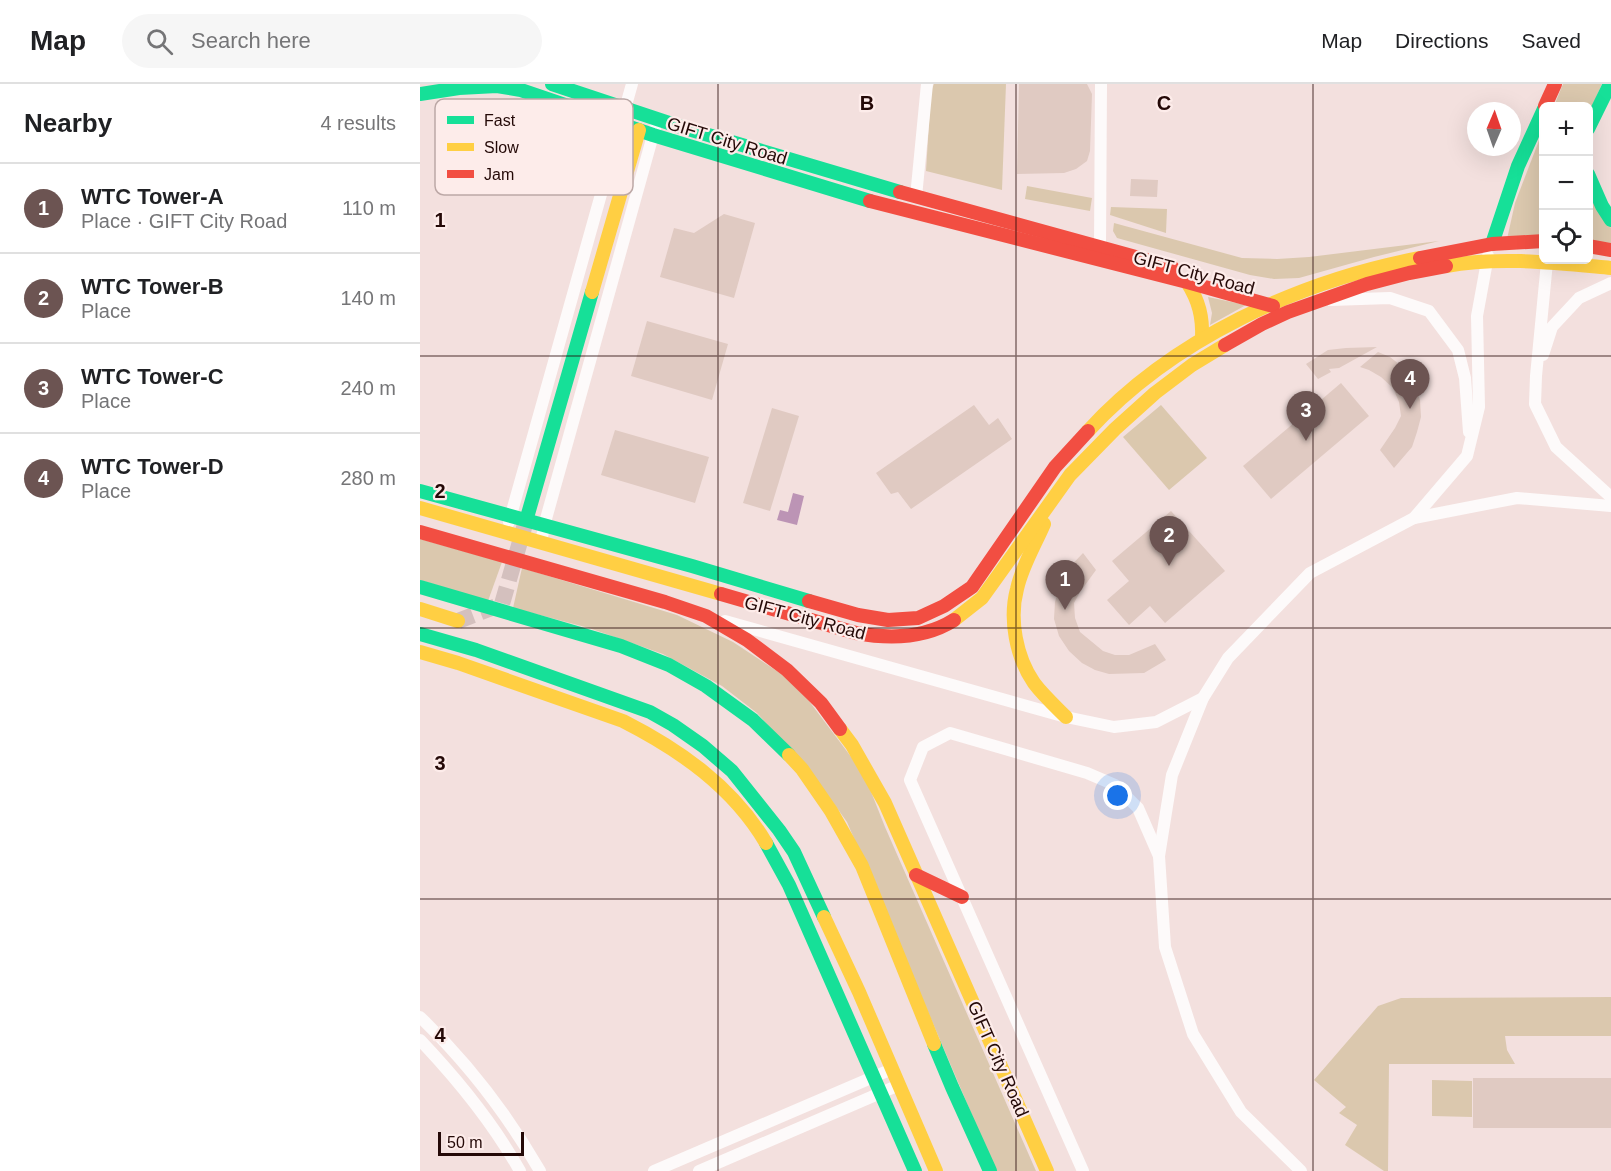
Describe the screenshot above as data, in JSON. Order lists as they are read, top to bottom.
{
  "streets": {
    "street": ["GIFT City Road"]
  },
  "legend": ["Fast", "Slow", "Jam"],
  "scale_bar": "50 m",
  "north": "top",
  "page": {
    "header": "Map",
    "search": "Search here",
    "nav": ["Map", "Directions", "Saved"],
    "heading": ["Nearby", "4 results"],
    "map_buttons": ["+", "−"],
    "list": [
      {
        "mark": "1",
        "name": "WTC Tower-A",
        "note": "Place · GIFT City Road",
        "value": "110 m"
      },
      {
        "mark": "2",
        "name": "WTC Tower-B",
        "note": "Place",
        "value": "140 m"
      },
      {
        "mark": "3",
        "name": "WTC Tower-C",
        "note": "Place",
        "value": "240 m"
      },
      {
        "mark": "4",
        "name": "WTC Tower-D",
        "note": "Place",
        "value": "280 m"
      }
    ],
    "pins": [
      "4",
      "3",
      "2",
      "1"
    ],
    "scale": "50 m"
  },
  "grid": {
    "columns": ["B", "C"],
    "rows": [
      "1",
      "2",
      "3",
      "4"
    ]
  }
}
